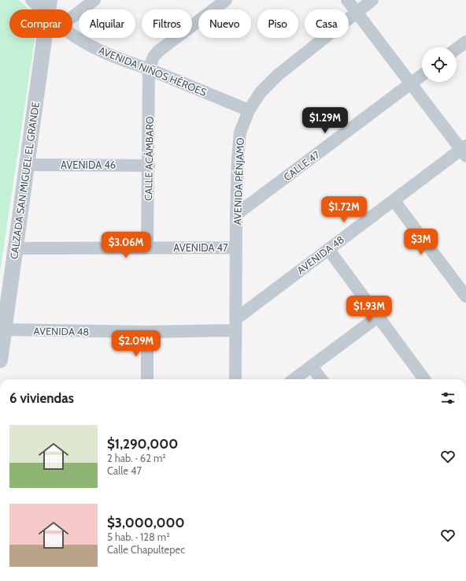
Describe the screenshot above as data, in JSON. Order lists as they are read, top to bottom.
{
  "streets": {
    "street": [
      "AVENIDA NIÑOS HÉROES",
      "CALLE ACÁMBARO",
      "AVENIDA 46",
      "CALLE 47",
      "CALZADA SAN MIGUEL EL GRANDE",
      "AVENIDA PÉNJAMO",
      "AVENIDA 47",
      "AVENIDA 48"
    ]
  },
  "crossings": [
    ["AVENIDA NIÑOS HÉROES", "CALLE ACÁMBARO"],
    ["AVENIDA NIÑOS HÉROES", "AVENIDA PÉNJAMO"],
    ["CALLE ACÁMBARO", "AVENIDA 46"],
    ["CALLE ACÁMBARO", "AVENIDA 47"],
    ["AVENIDA 46", "CALZADA SAN MIGUEL EL GRANDE"],
    ["CALLE 47", "AVENIDA PÉNJAMO"],
    ["CALZADA SAN MIGUEL EL GRANDE", "AVENIDA 47"],
    ["CALZADA SAN MIGUEL EL GRANDE", "AVENIDA 48"],
    ["AVENIDA PÉNJAMO", "AVENIDA 47"],
    ["AVENIDA PÉNJAMO", "AVENIDA 48"]
  ],
  "page": {
    "chip": [
      "Comprar",
      "Alquilar",
      "Filtros",
      "Nuevo",
      "Piso",
      "Casa"
    ],
    "price": [
      "$1.29M",
      "$1.72M",
      "$3M",
      "$3.06M",
      "$1.93M",
      "$2.09M"
    ],
    "heading": "6 viviendas",
    "list": [
      {
        "name": "$1,290,000",
        "note": "2 hab. · 62 m² · Calle 47"
      },
      {
        "name": "$3,000,000",
        "note": "5 hab. · 128 m² · Calle Chapultepec"
      }
    ]
  }
}
